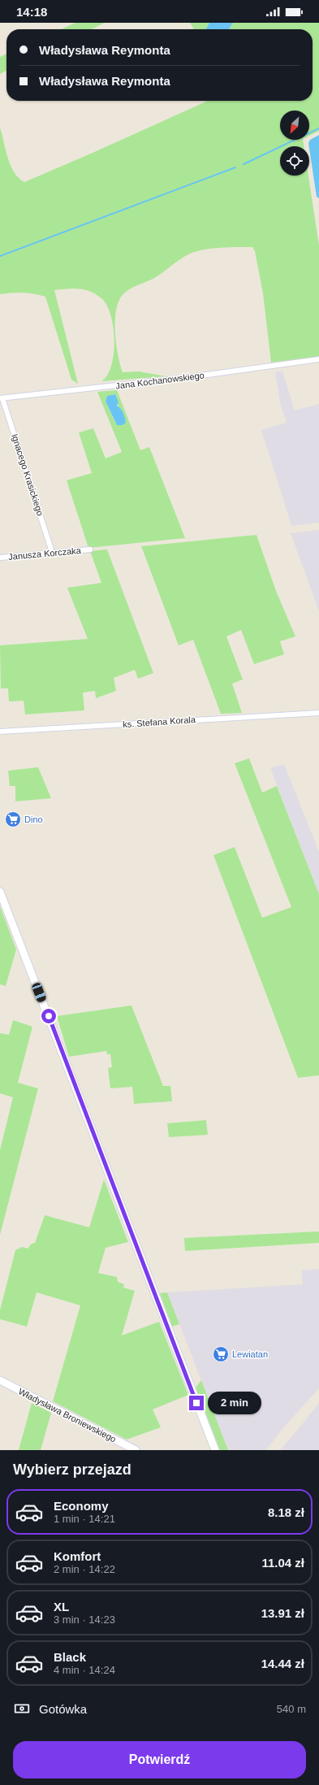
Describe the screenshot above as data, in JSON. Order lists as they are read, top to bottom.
{
  "streets": {
    "street": [
      "Jana Kochanowskiego",
      "Ignacego Krasickiego",
      "Janusza Korczaka",
      "ks. Stefana Korala",
      "Władysława Broniewskiego"
    ]
  },
  "crossings": [
    ["Jana Kochanowskiego", "Ignacego Krasickiego"],
    ["Ignacego Krasickiego", "Janusza Korczaka"]
  ],
  "places": {
    "supermarket": ["Dino", "Lewiatan"]
  },
  "north": "bottom left",
  "page": {
    "status": "14:18",
    "banner": ["Władysława Reymonta", "Władysława Reymonta"],
    "bubble": "2 min",
    "heading": "Wybierz przejazd",
    "list": [
      {
        "name": "Economy",
        "note": "1 min · 14:21",
        "value": "8.18 zł"
      },
      {
        "name": "Komfort",
        "note": "2 min · 14:22",
        "value": "11.04 zł"
      },
      {
        "name": "XL",
        "note": "3 min · 14:23",
        "value": "13.91 zł"
      },
      {
        "name": "Black",
        "note": "4 min · 14:24",
        "value": "14.44 zł"
      }
    ],
    "pay": ["Gotówka", "540 m"],
    "buttons": "Potwierdź"
  }
}
